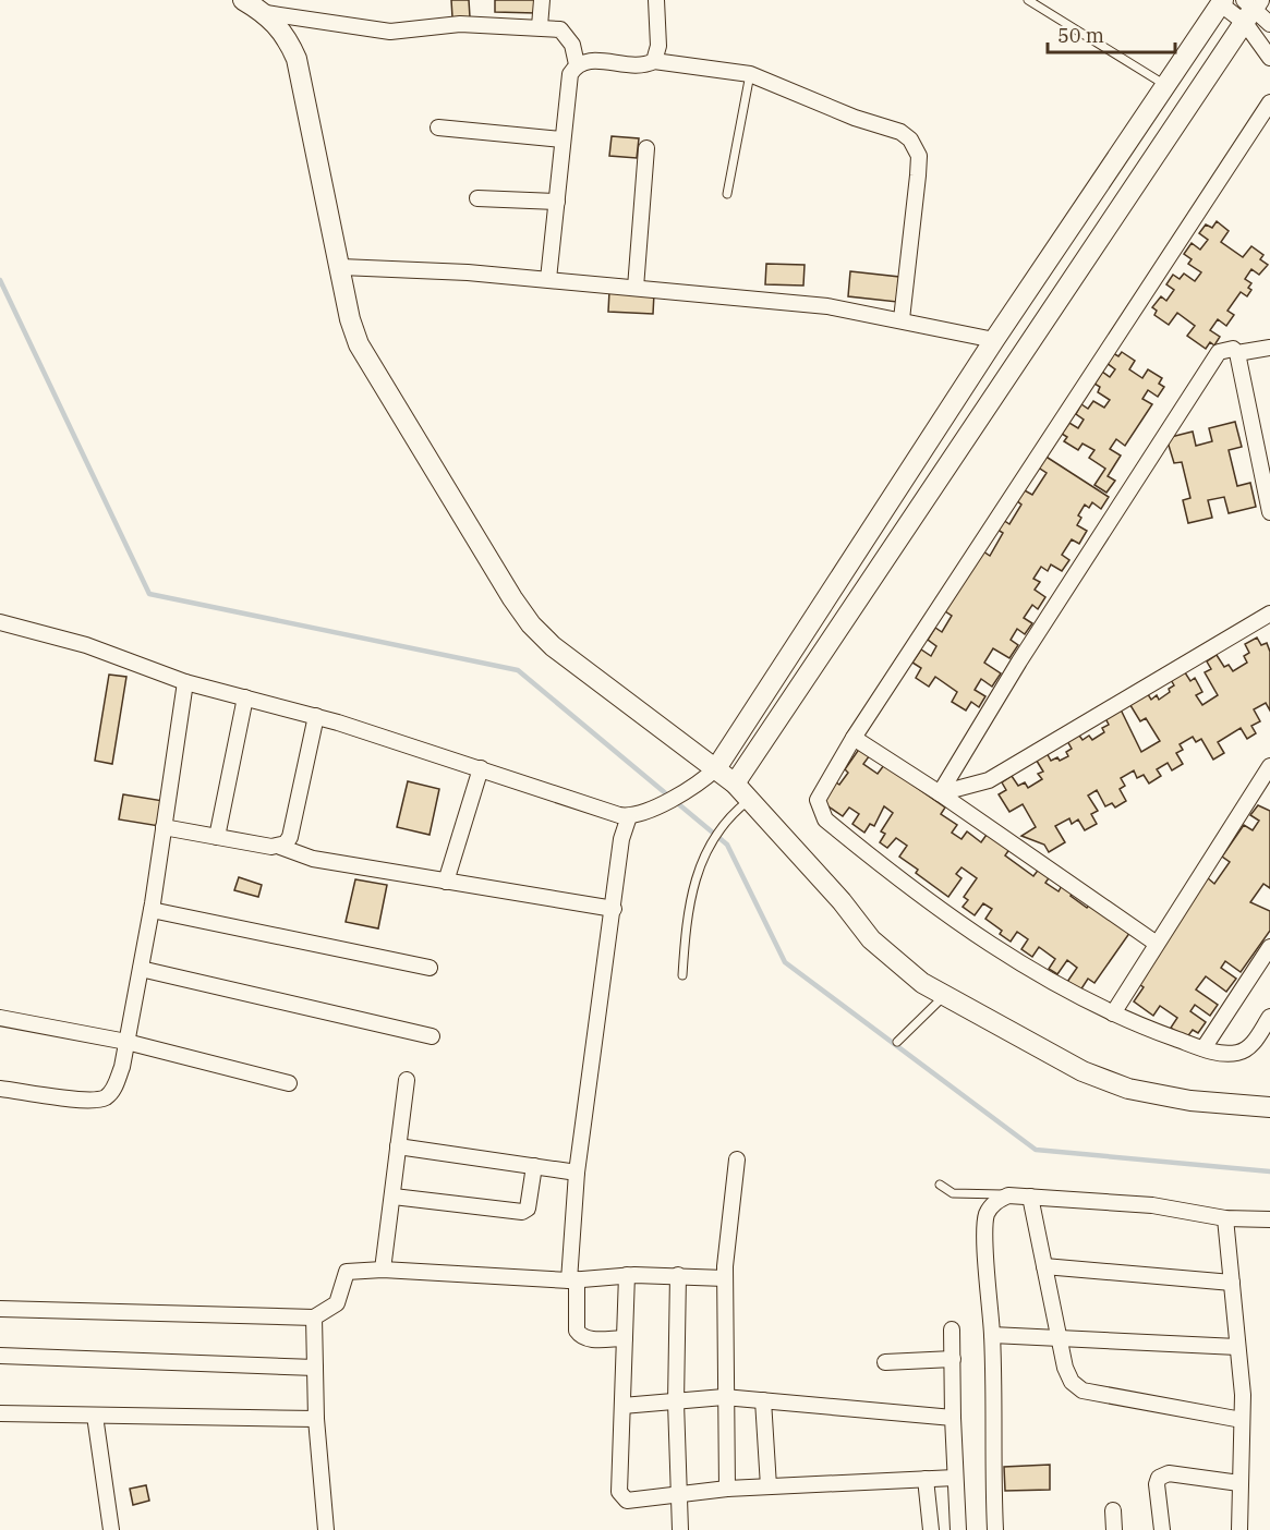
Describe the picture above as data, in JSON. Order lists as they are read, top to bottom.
{
  "scale_bar": "50 m"
}
